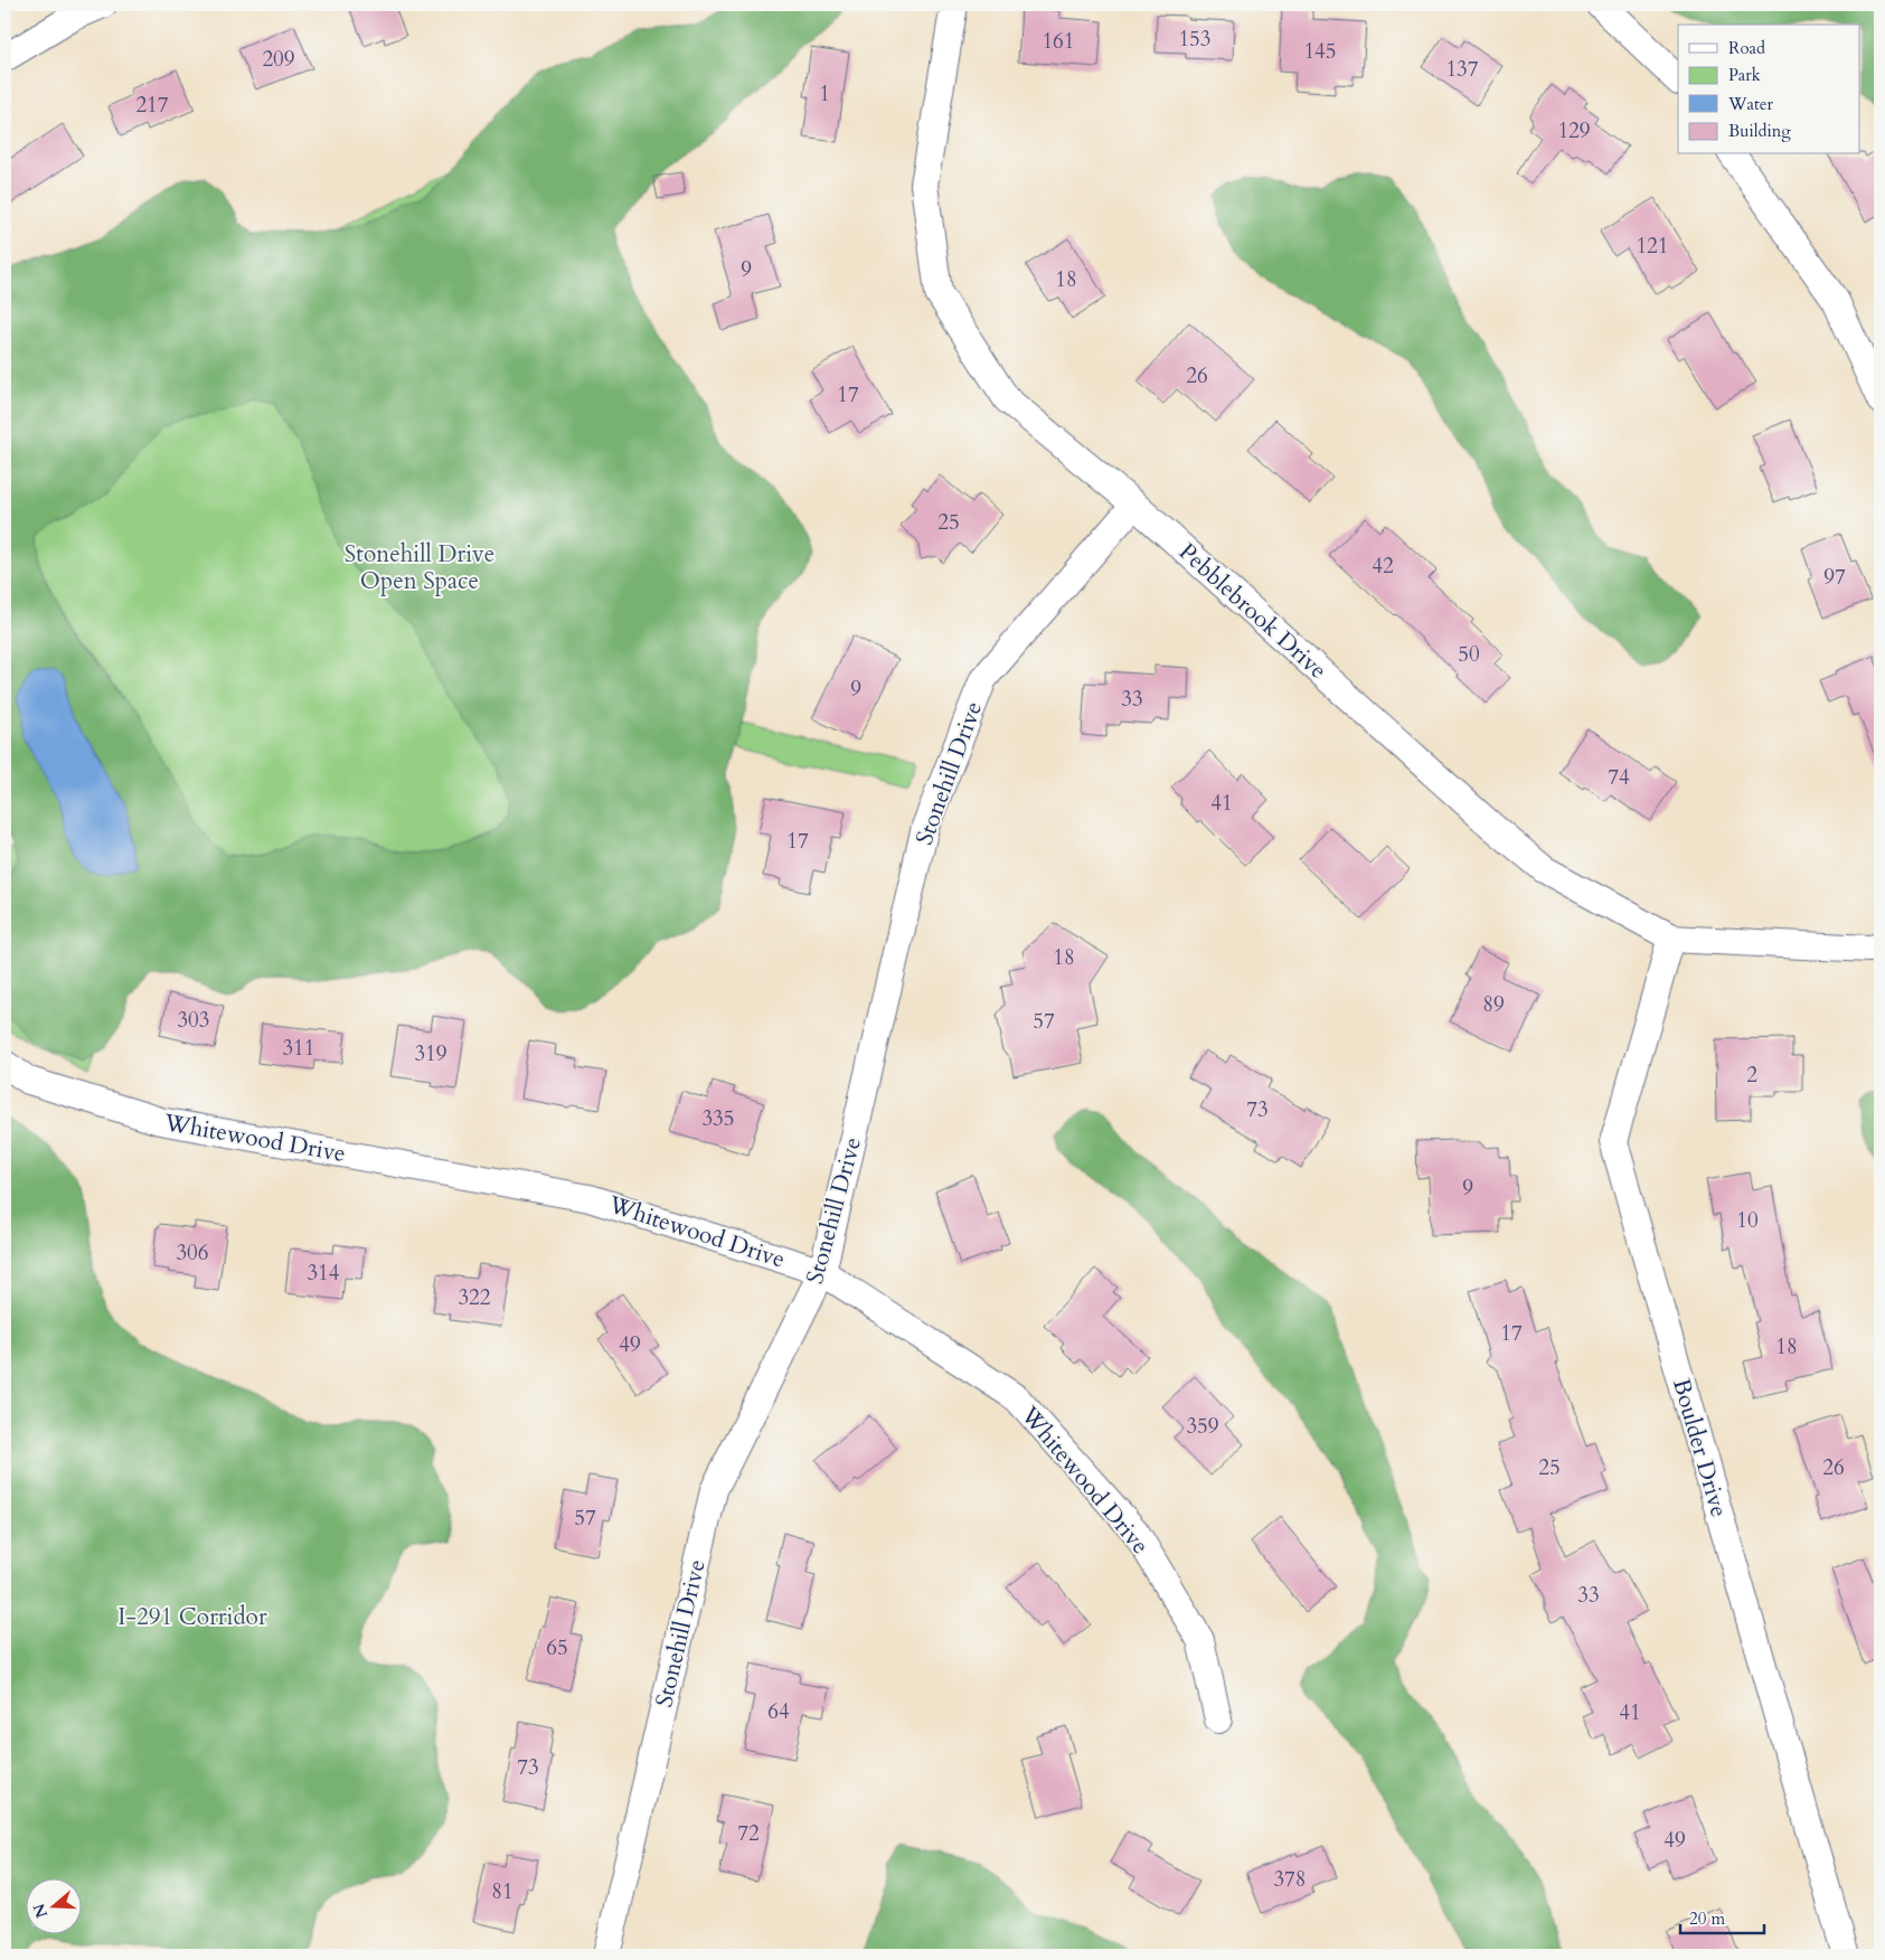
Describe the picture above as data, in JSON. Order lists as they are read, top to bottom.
{
  "streets": {
    "street": [
      "Pebblebrook Drive",
      "Stonehill Drive",
      "Whitewood Drive",
      "Boulder Drive"
    ]
  },
  "crossings": [
    ["Pebblebrook Drive", "Stonehill Drive"],
    ["Pebblebrook Drive", "Boulder Drive"],
    ["Stonehill Drive", "Whitewood Drive"]
  ],
  "parks": ["Stonehill Drive Open Space", "I-291 Corridor"],
  "house_numbers": [
    "153",
    "161",
    "145",
    "209",
    "137",
    "1",
    "217",
    "129",
    "121",
    "9",
    "18",
    "26",
    "17",
    "25",
    "42",
    "97",
    "50",
    "9",
    "33",
    "74",
    "41",
    "17",
    "18",
    "89",
    "303",
    "57",
    "311",
    "319",
    "2",
    "73",
    "335",
    "9",
    "10",
    "306",
    "314",
    "322",
    "17",
    "49",
    "18",
    "359",
    "25",
    "26",
    "57",
    "33",
    "65",
    "64",
    "41",
    "73",
    "72",
    "49",
    "378",
    "81"
  ],
  "legend": [
    "Road",
    "Park",
    "Water",
    "Building"
  ],
  "scale_bar": "20 m",
  "north": "left"
}
